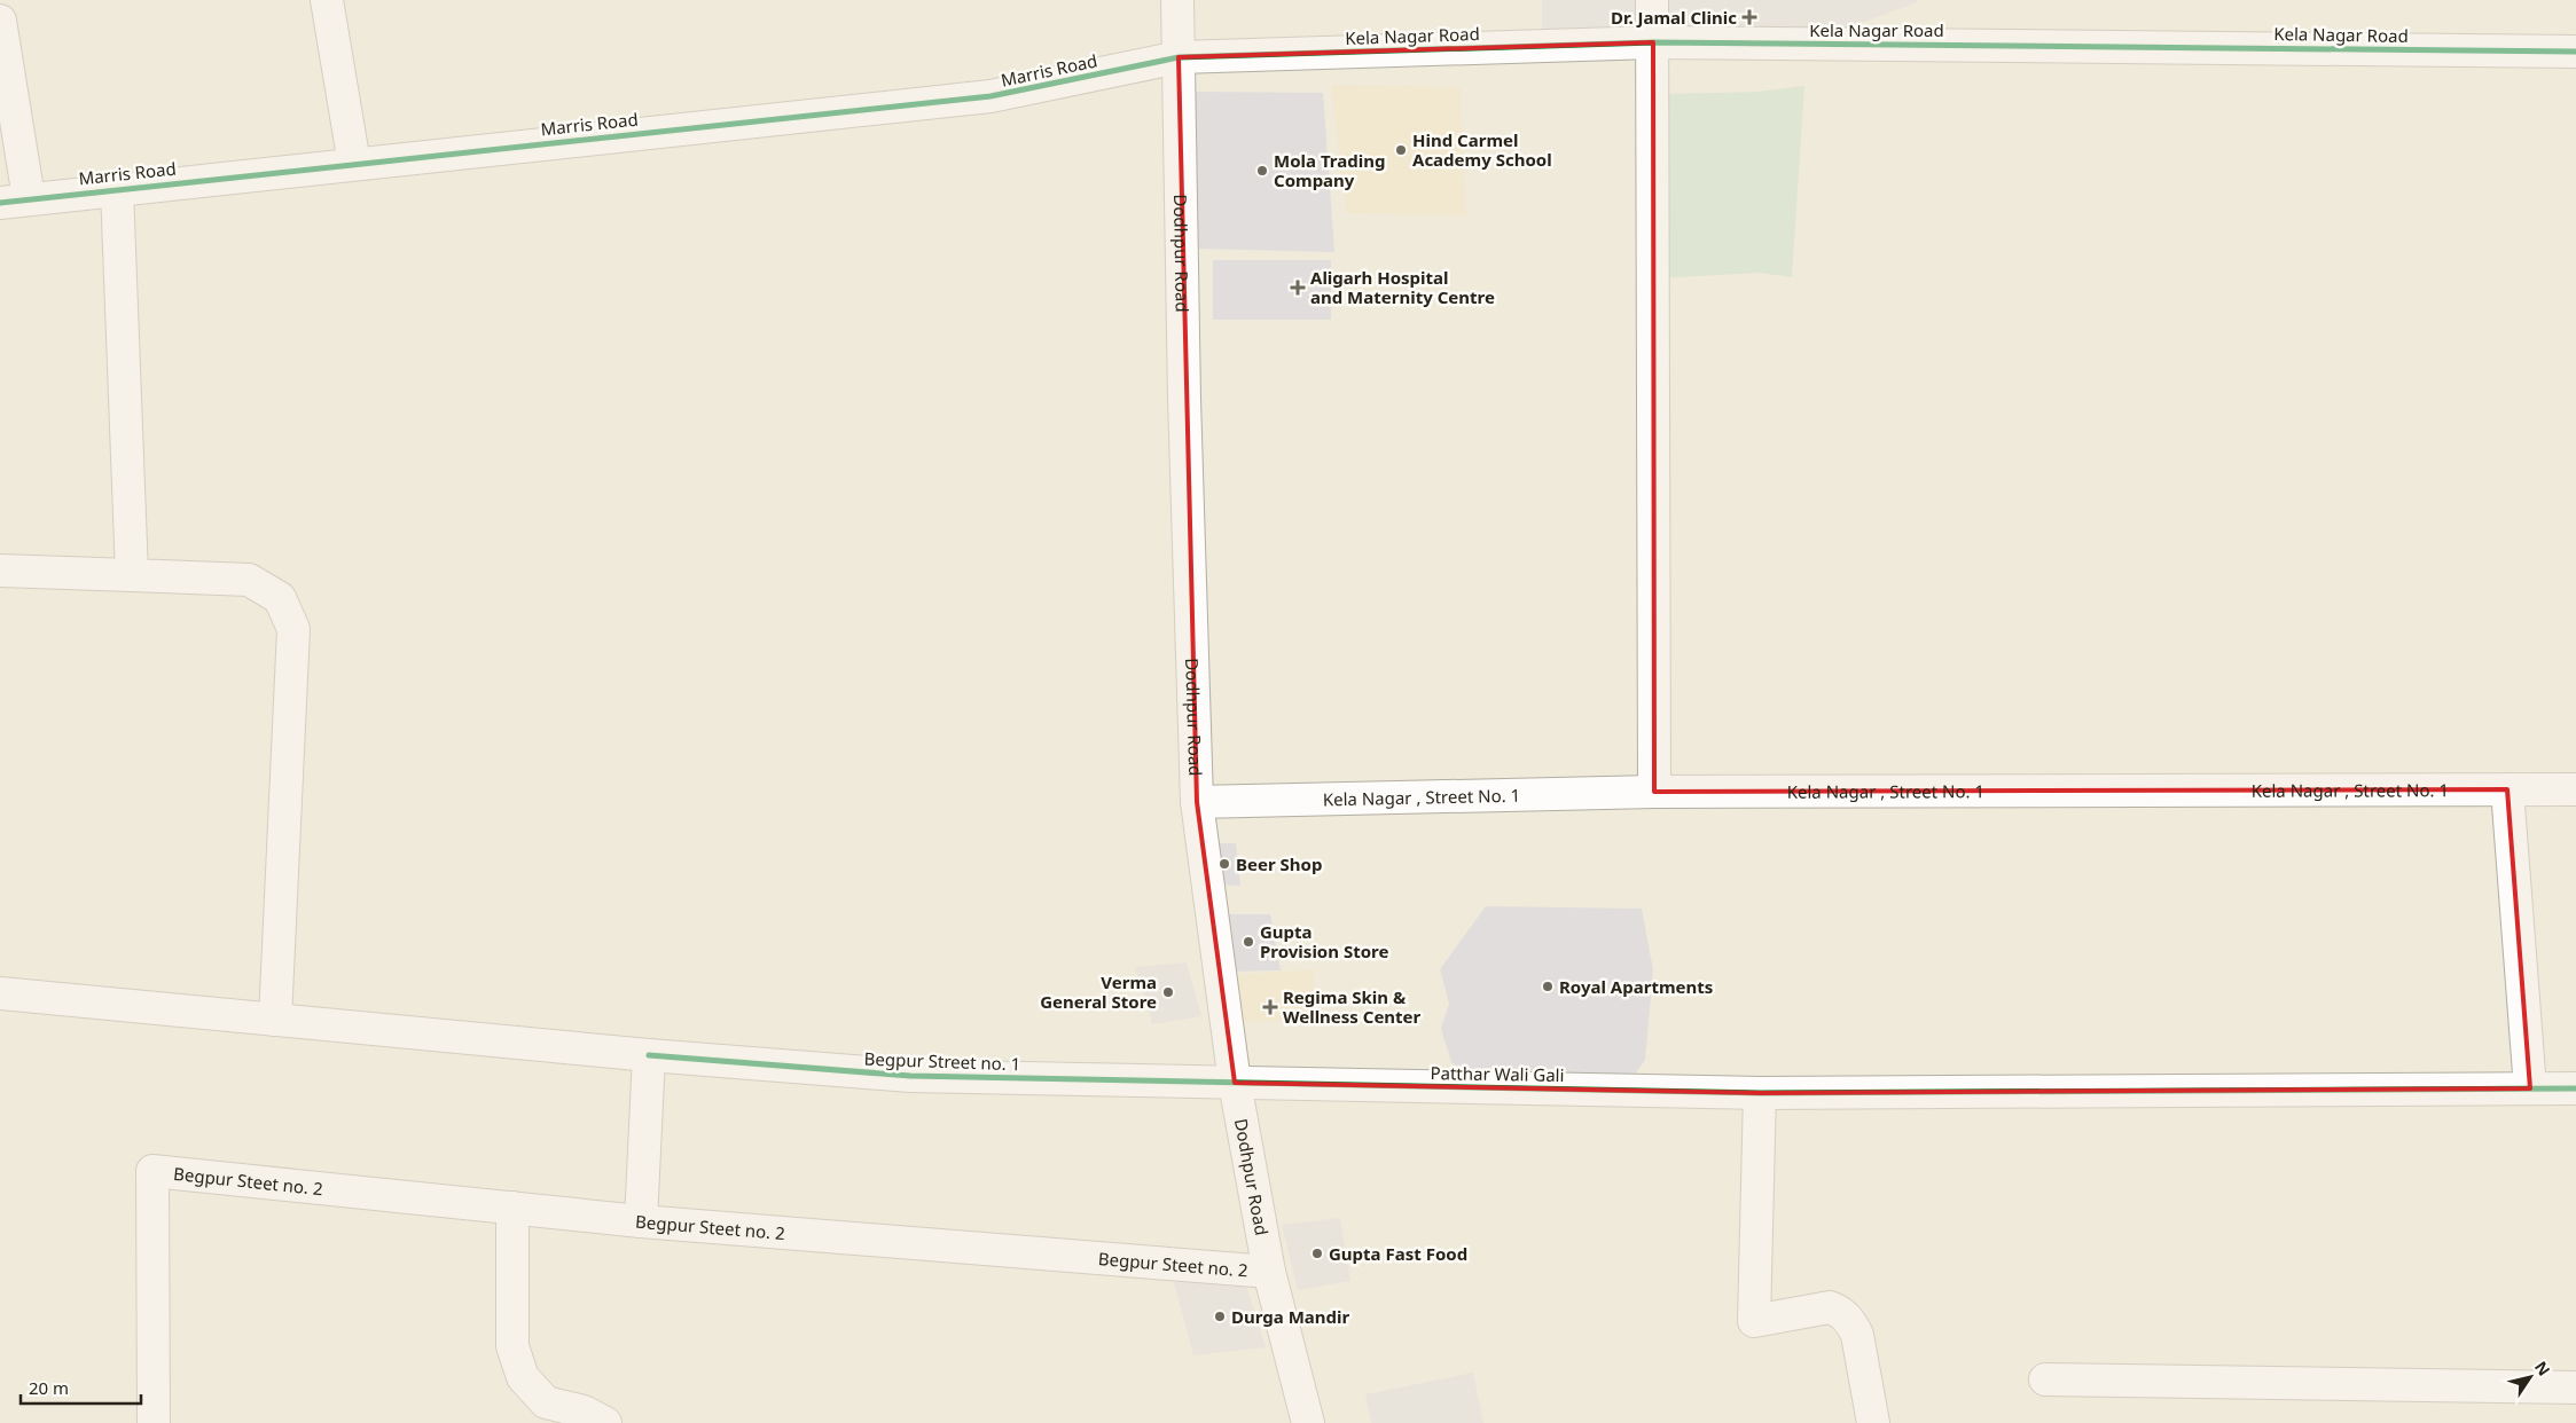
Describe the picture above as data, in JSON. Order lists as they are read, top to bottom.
{
  "streets": {
    "street": [
      "Kela Nagar Road",
      "Marris Road",
      "Dodhpur Road",
      "Kela Nagar , Street No. 1",
      "Begpur Street no. 1",
      "Patthar Wali Gali",
      "Begpur Steet no. 2"
    ]
  },
  "crossings": [
    ["Kela Nagar Road", "Marris Road"],
    ["Kela Nagar Road", "Dodhpur Road"],
    ["Marris Road", "Dodhpur Road"],
    ["Dodhpur Road", "Kela Nagar , Street No. 1"],
    ["Dodhpur Road", "Begpur Street no. 1"],
    ["Dodhpur Road", "Patthar Wali Gali"],
    ["Dodhpur Road", "Begpur Steet no. 2"],
    ["Begpur Street no. 1", "Patthar Wali Gali"]
  ],
  "places": {
    "health": ["Dr. Jamal Clinic", "Aligarh Hospital and Maternity Centre", "Regima Skin & Wellness Center"],
    "other": [
      "Hind Carmel Academy School",
      "Mola Trading Company",
      "Beer Shop",
      "Gupta Provision Store",
      "Royal Apartments",
      "Verma General Store",
      "Gupta Fast Food",
      "Durga Mandir"
    ]
  },
  "scale_bar": "20 m",
  "north": "top right"
}
